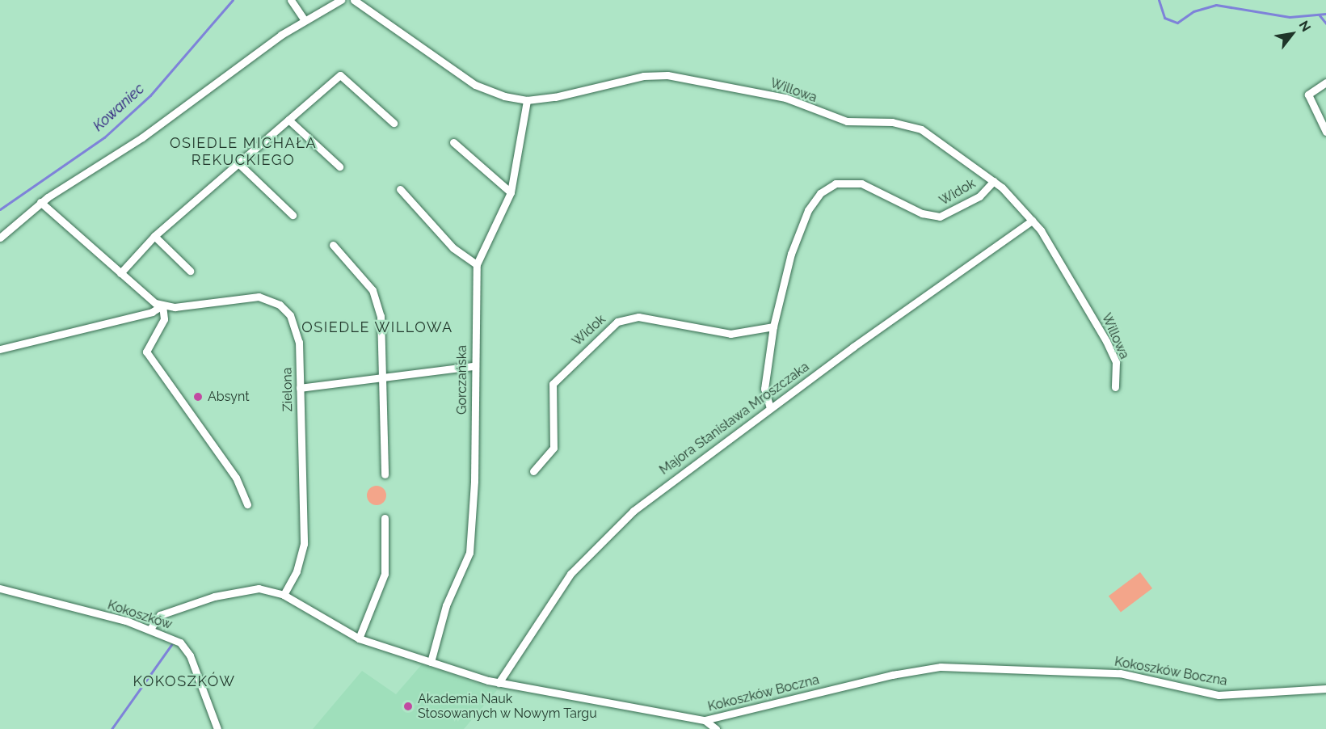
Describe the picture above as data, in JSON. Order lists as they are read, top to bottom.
{
  "streets": {
    "street": [
      "Willowa",
      "Widok",
      "Gorczańska",
      "Zielona",
      "Majora Stanisława Mroszczaka",
      "Kokoszków",
      "Kokoszków Boczna"
    ]
  },
  "crossings": [
    ["Willowa", "Widok"],
    ["Willowa", "Gorczańska"],
    ["Willowa", "Majora Stanisława Mroszczaka"],
    ["Widok", "Majora Stanisława Mroszczaka"],
    ["Gorczańska", "Kokoszków Boczna"],
    ["Zielona", "Kokoszków Boczna"],
    ["Majora Stanisława Mroszczaka", "Kokoszków Boczna"],
    ["Kokoszków", "Kokoszków Boczna"]
  ],
  "districts": ["OSIEDLE MICHAŁA REKUCKIEGO", "OSIEDLE WILLOWA", "KOKOSZKÓW"],
  "water": ["Kowaniec"],
  "places": ["Absynt", "Akademia Nauk Stosowanych w Nowym Targu"],
  "north": "top right"
}
